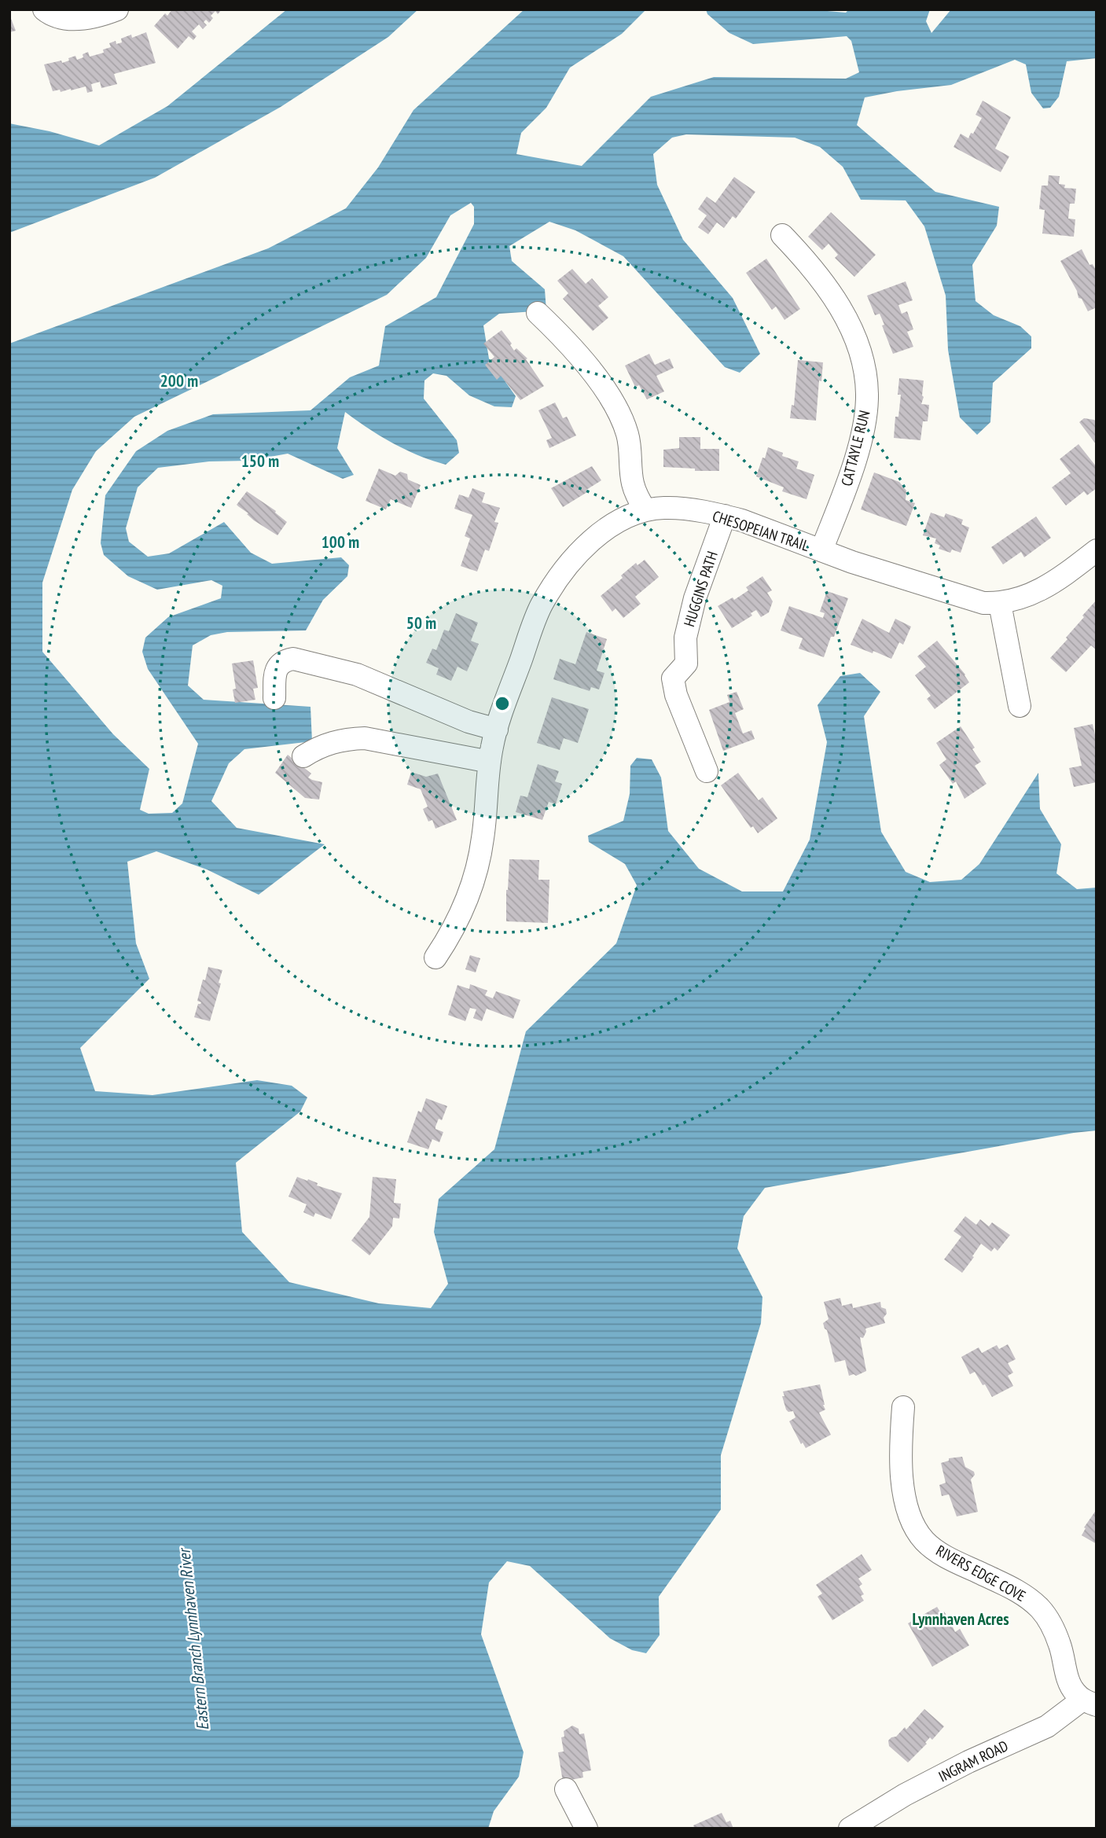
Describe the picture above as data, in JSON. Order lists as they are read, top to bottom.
{
  "streets": {
    "street": [
      "CATTAYLE RUN",
      "CHESOPEIAN TRAIL",
      "HUGGINS PATH",
      "RIVERS EDGE COVE",
      "INGRAM ROAD"
    ]
  },
  "crossings": [
    ["CATTAYLE RUN", "CHESOPEIAN TRAIL"],
    ["CHESOPEIAN TRAIL", "HUGGINS PATH"],
    ["RIVERS EDGE COVE", "INGRAM ROAD"]
  ],
  "districts": ["Lynnhaven Acres"],
  "water": ["Eastern Branch Lynnhaven River"],
  "rings": [
    "200 m",
    "150 m",
    "100 m",
    "50 m"
  ]
}
